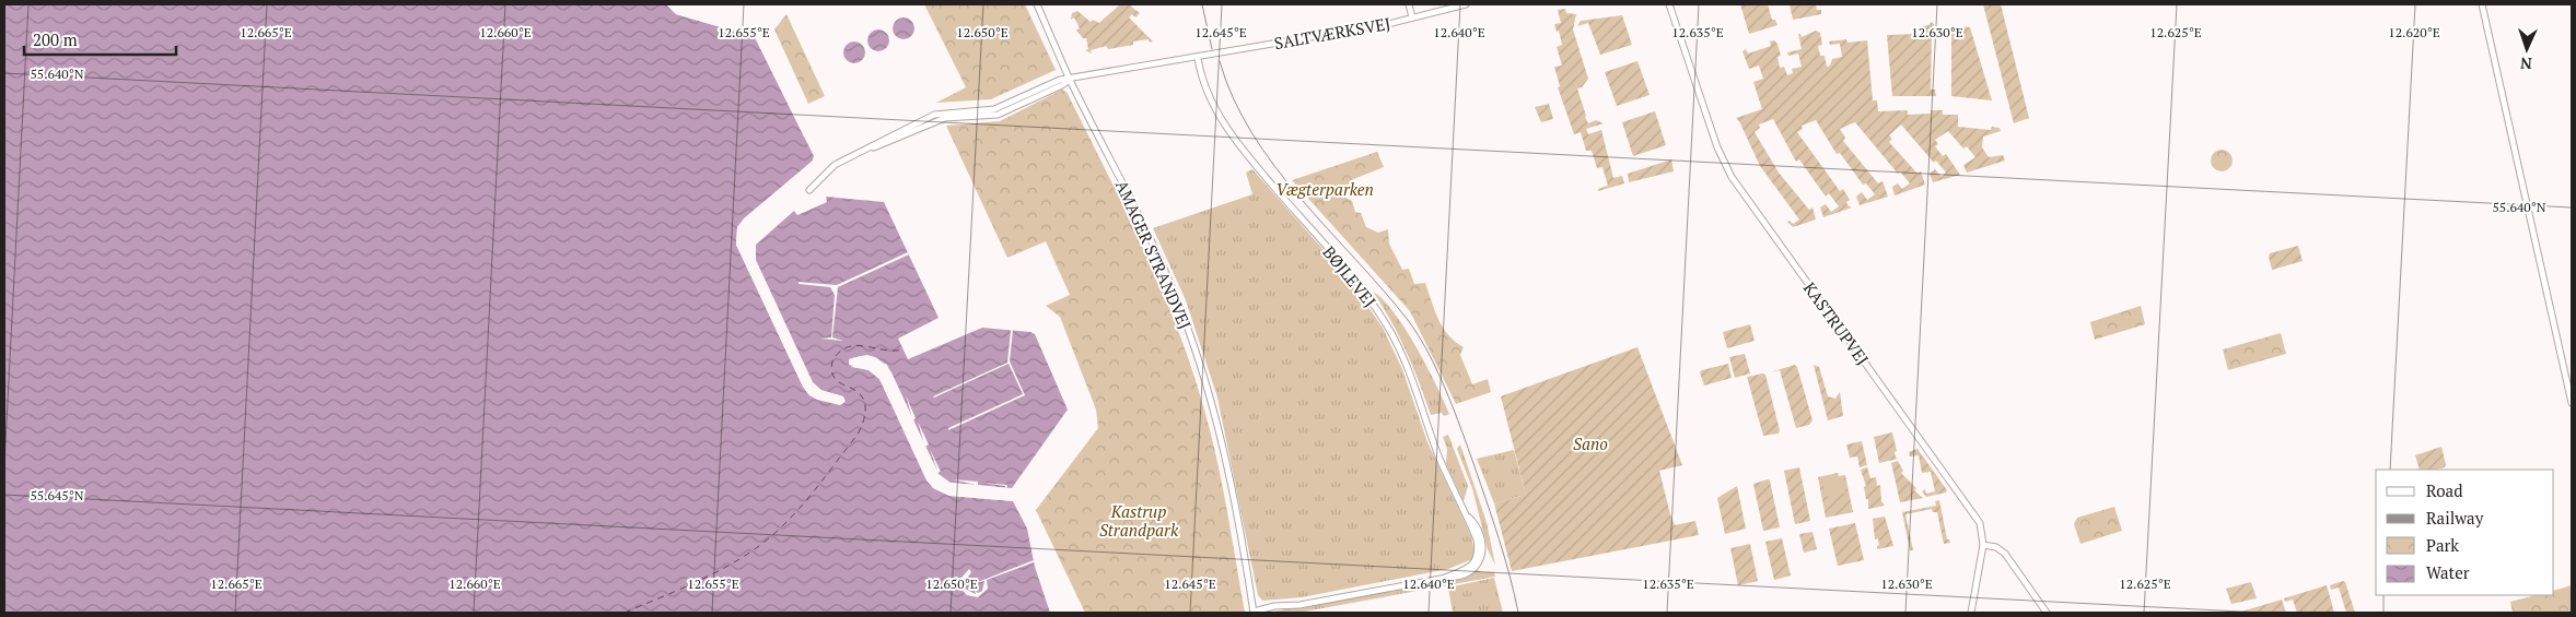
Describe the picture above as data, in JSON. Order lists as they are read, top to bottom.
{
  "streets": {
    "street": [
      "SALTVÆRKSVEJ",
      "AMAGER STRANDVEJ",
      "BØJLEVEJ",
      "KASTRUPVEJ"
    ]
  },
  "crossings": [
    ["SALTVÆRKSVEJ", "AMAGER STRANDVEJ"],
    ["SALTVÆRKSVEJ", "BØJLEVEJ"],
    ["AMAGER STRANDVEJ", "BØJLEVEJ"]
  ],
  "parks": ["Vægterparken", "Sano", "Kastrup Strandpark"],
  "legend": [
    "Road",
    "Railway",
    "Park",
    "Water"
  ],
  "scale_bar": "200 m",
  "north": "bottom",
  "coordinates": [
    "12.665°E",
    "12.660°E",
    "12.655°E",
    "12.650°E",
    "12.645°E",
    "12.640°E",
    "12.635°E",
    "12.630°E",
    "12.625°E",
    "12.620°E",
    "55.640°N",
    "55.645°N"
  ]
}
